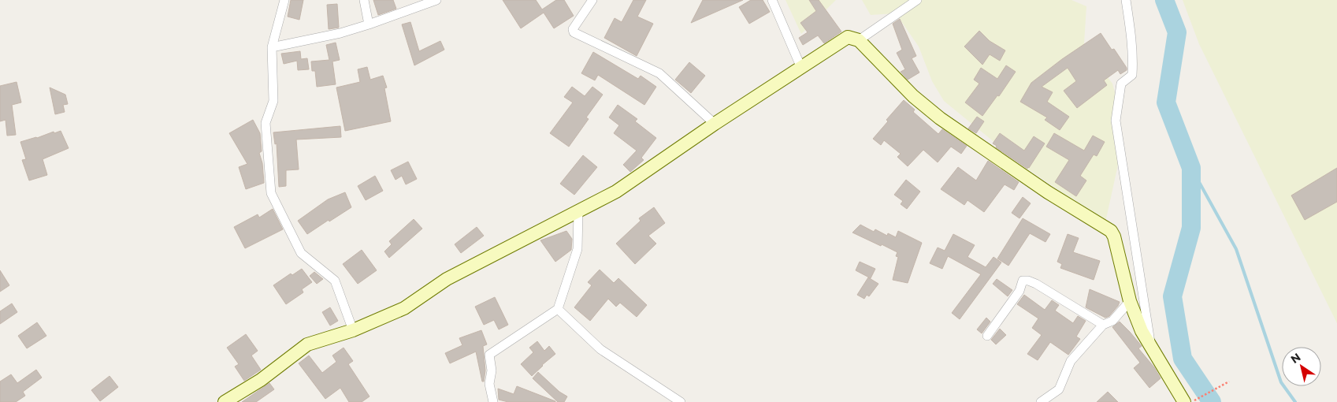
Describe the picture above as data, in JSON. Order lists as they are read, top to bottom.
{
  "north": "top left"
}
